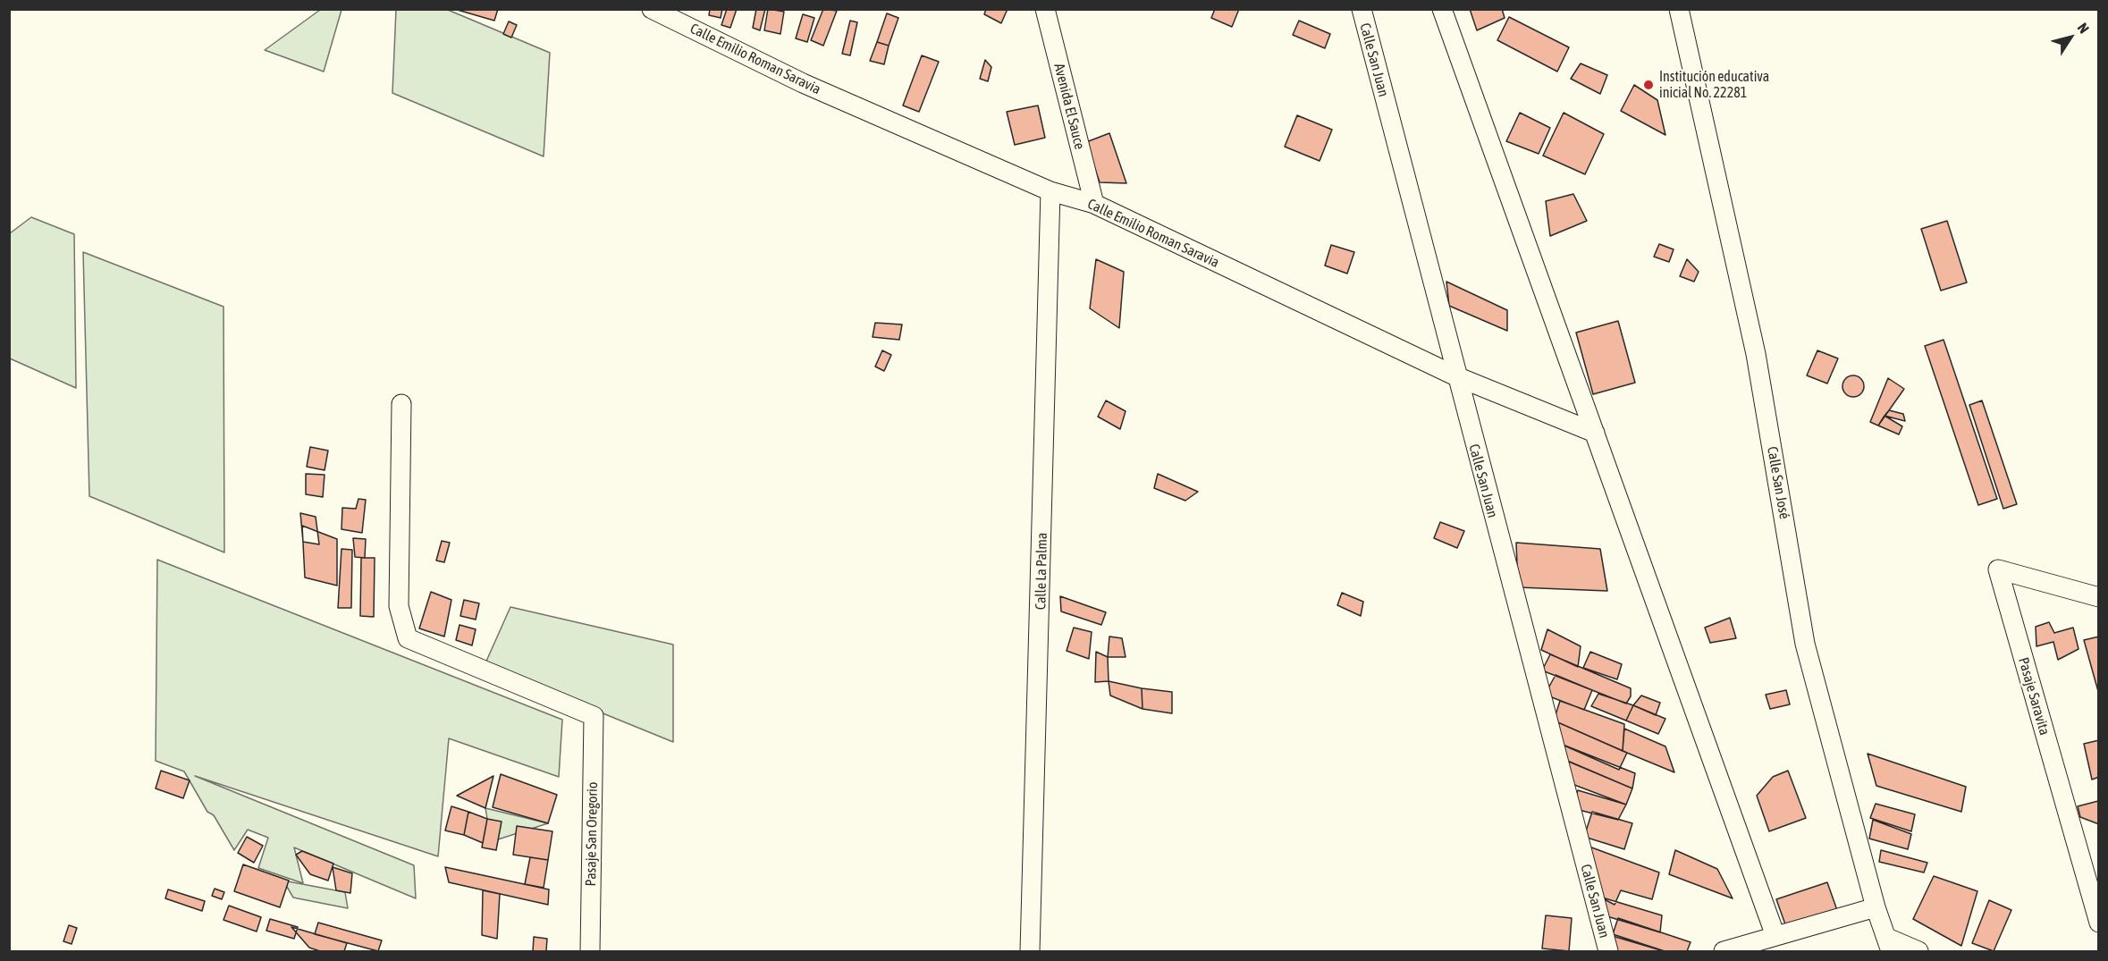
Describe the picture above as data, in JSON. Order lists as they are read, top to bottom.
{
  "streets": {
    "street": [
      "Calle Emilio Roman Saravia",
      "Calle San Juan",
      "Avenida El Sauce",
      "Calle San José",
      "Calle La Palma",
      "Pasaje Saravita",
      "Pasaje San Oregorio"
    ]
  },
  "crossings": [
    ["Calle Emilio Roman Saravia", "Calle San Juan"],
    ["Calle Emilio Roman Saravia", "Avenida El Sauce"],
    ["Calle Emilio Roman Saravia", "Calle La Palma"]
  ],
  "places": ["Institución educativa inicial No. 22281"],
  "north": "top right"
}
